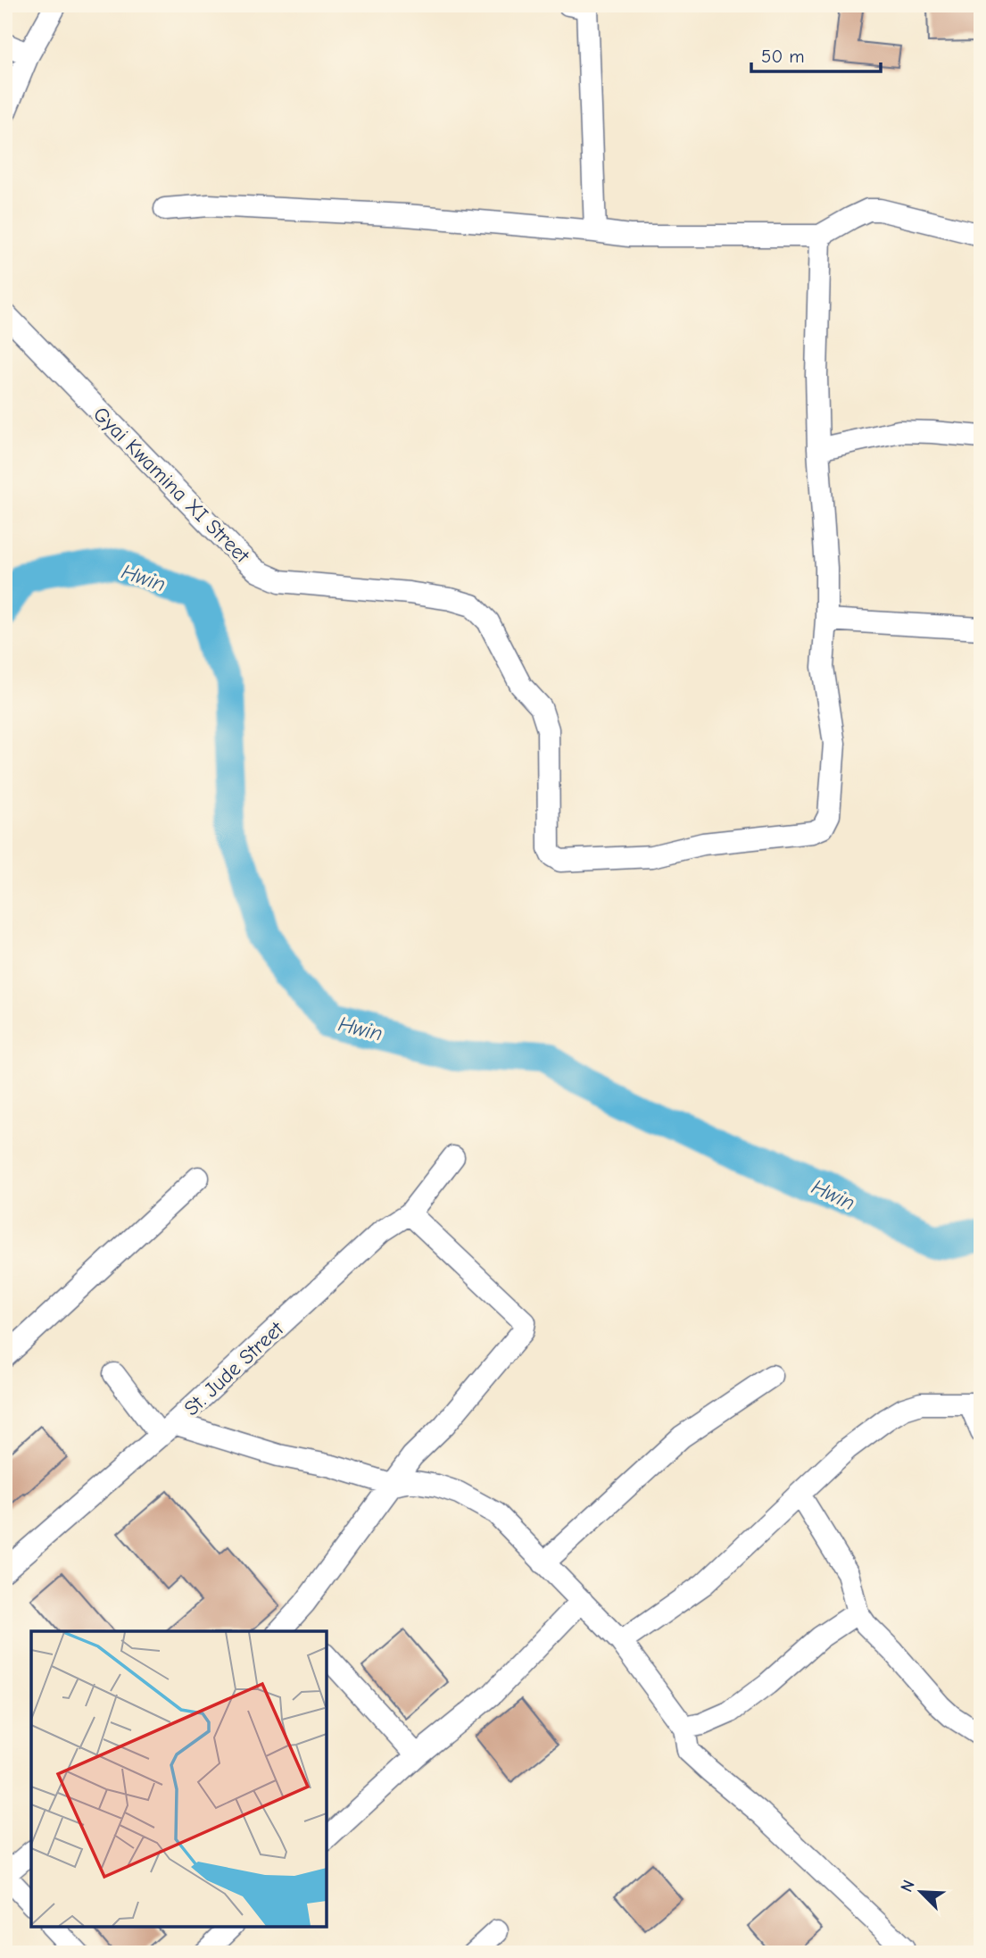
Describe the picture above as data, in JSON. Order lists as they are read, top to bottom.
{
  "streets": {
    "street": ["Gyai Kwamina XI Street", "St. Jude Street"]
  },
  "water": ["Hwin"],
  "scale_bar": "50 m",
  "north": "top left"
}
